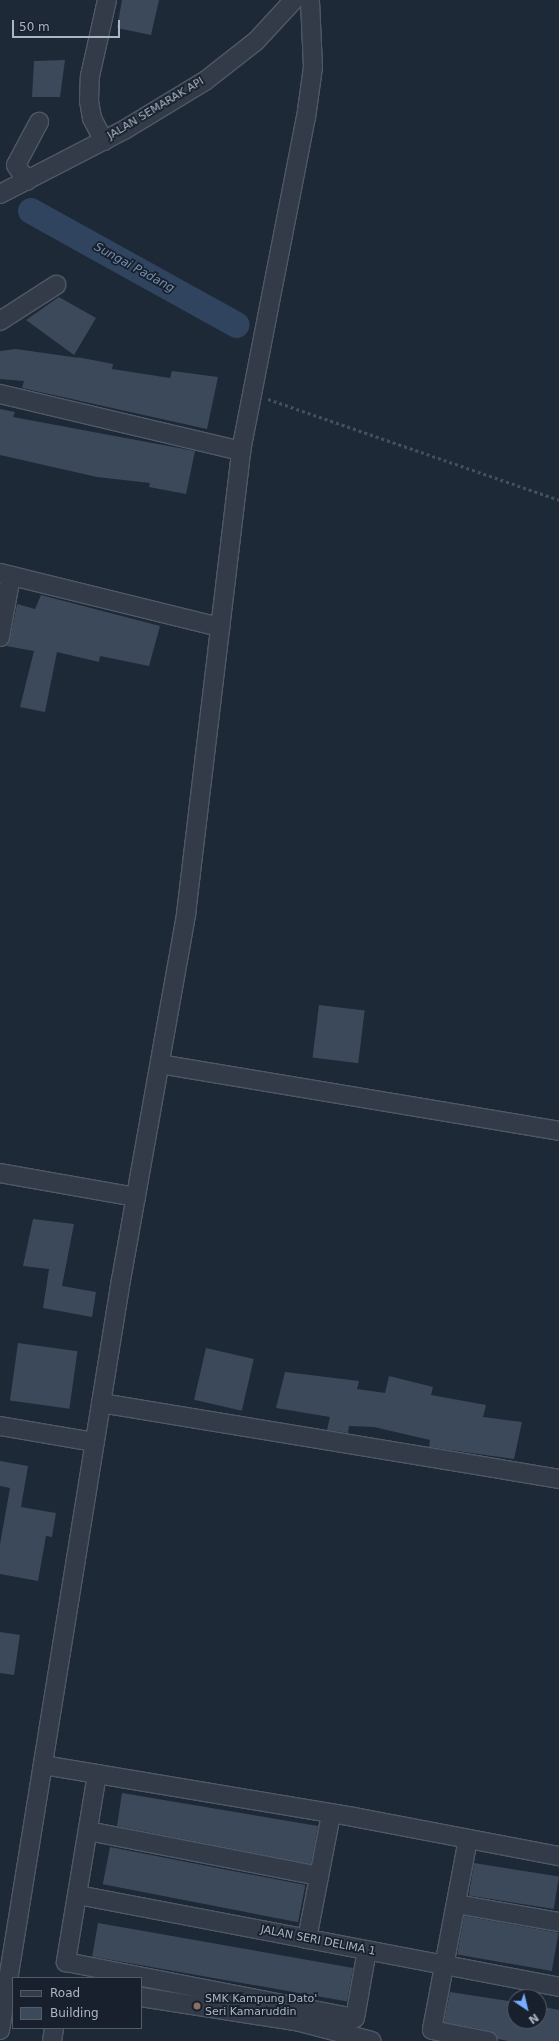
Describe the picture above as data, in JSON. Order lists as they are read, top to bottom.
{
  "streets": {
    "street": ["JALAN SEMARAK API", "JALAN SERI DELIMA 1"]
  },
  "water": ["Sungai Padang"],
  "places": ["SMK Kampung Dato' Seri Kamaruddin"],
  "legend": ["Road", "Building"],
  "scale_bar": "50 m",
  "north": "bottom right"
}
